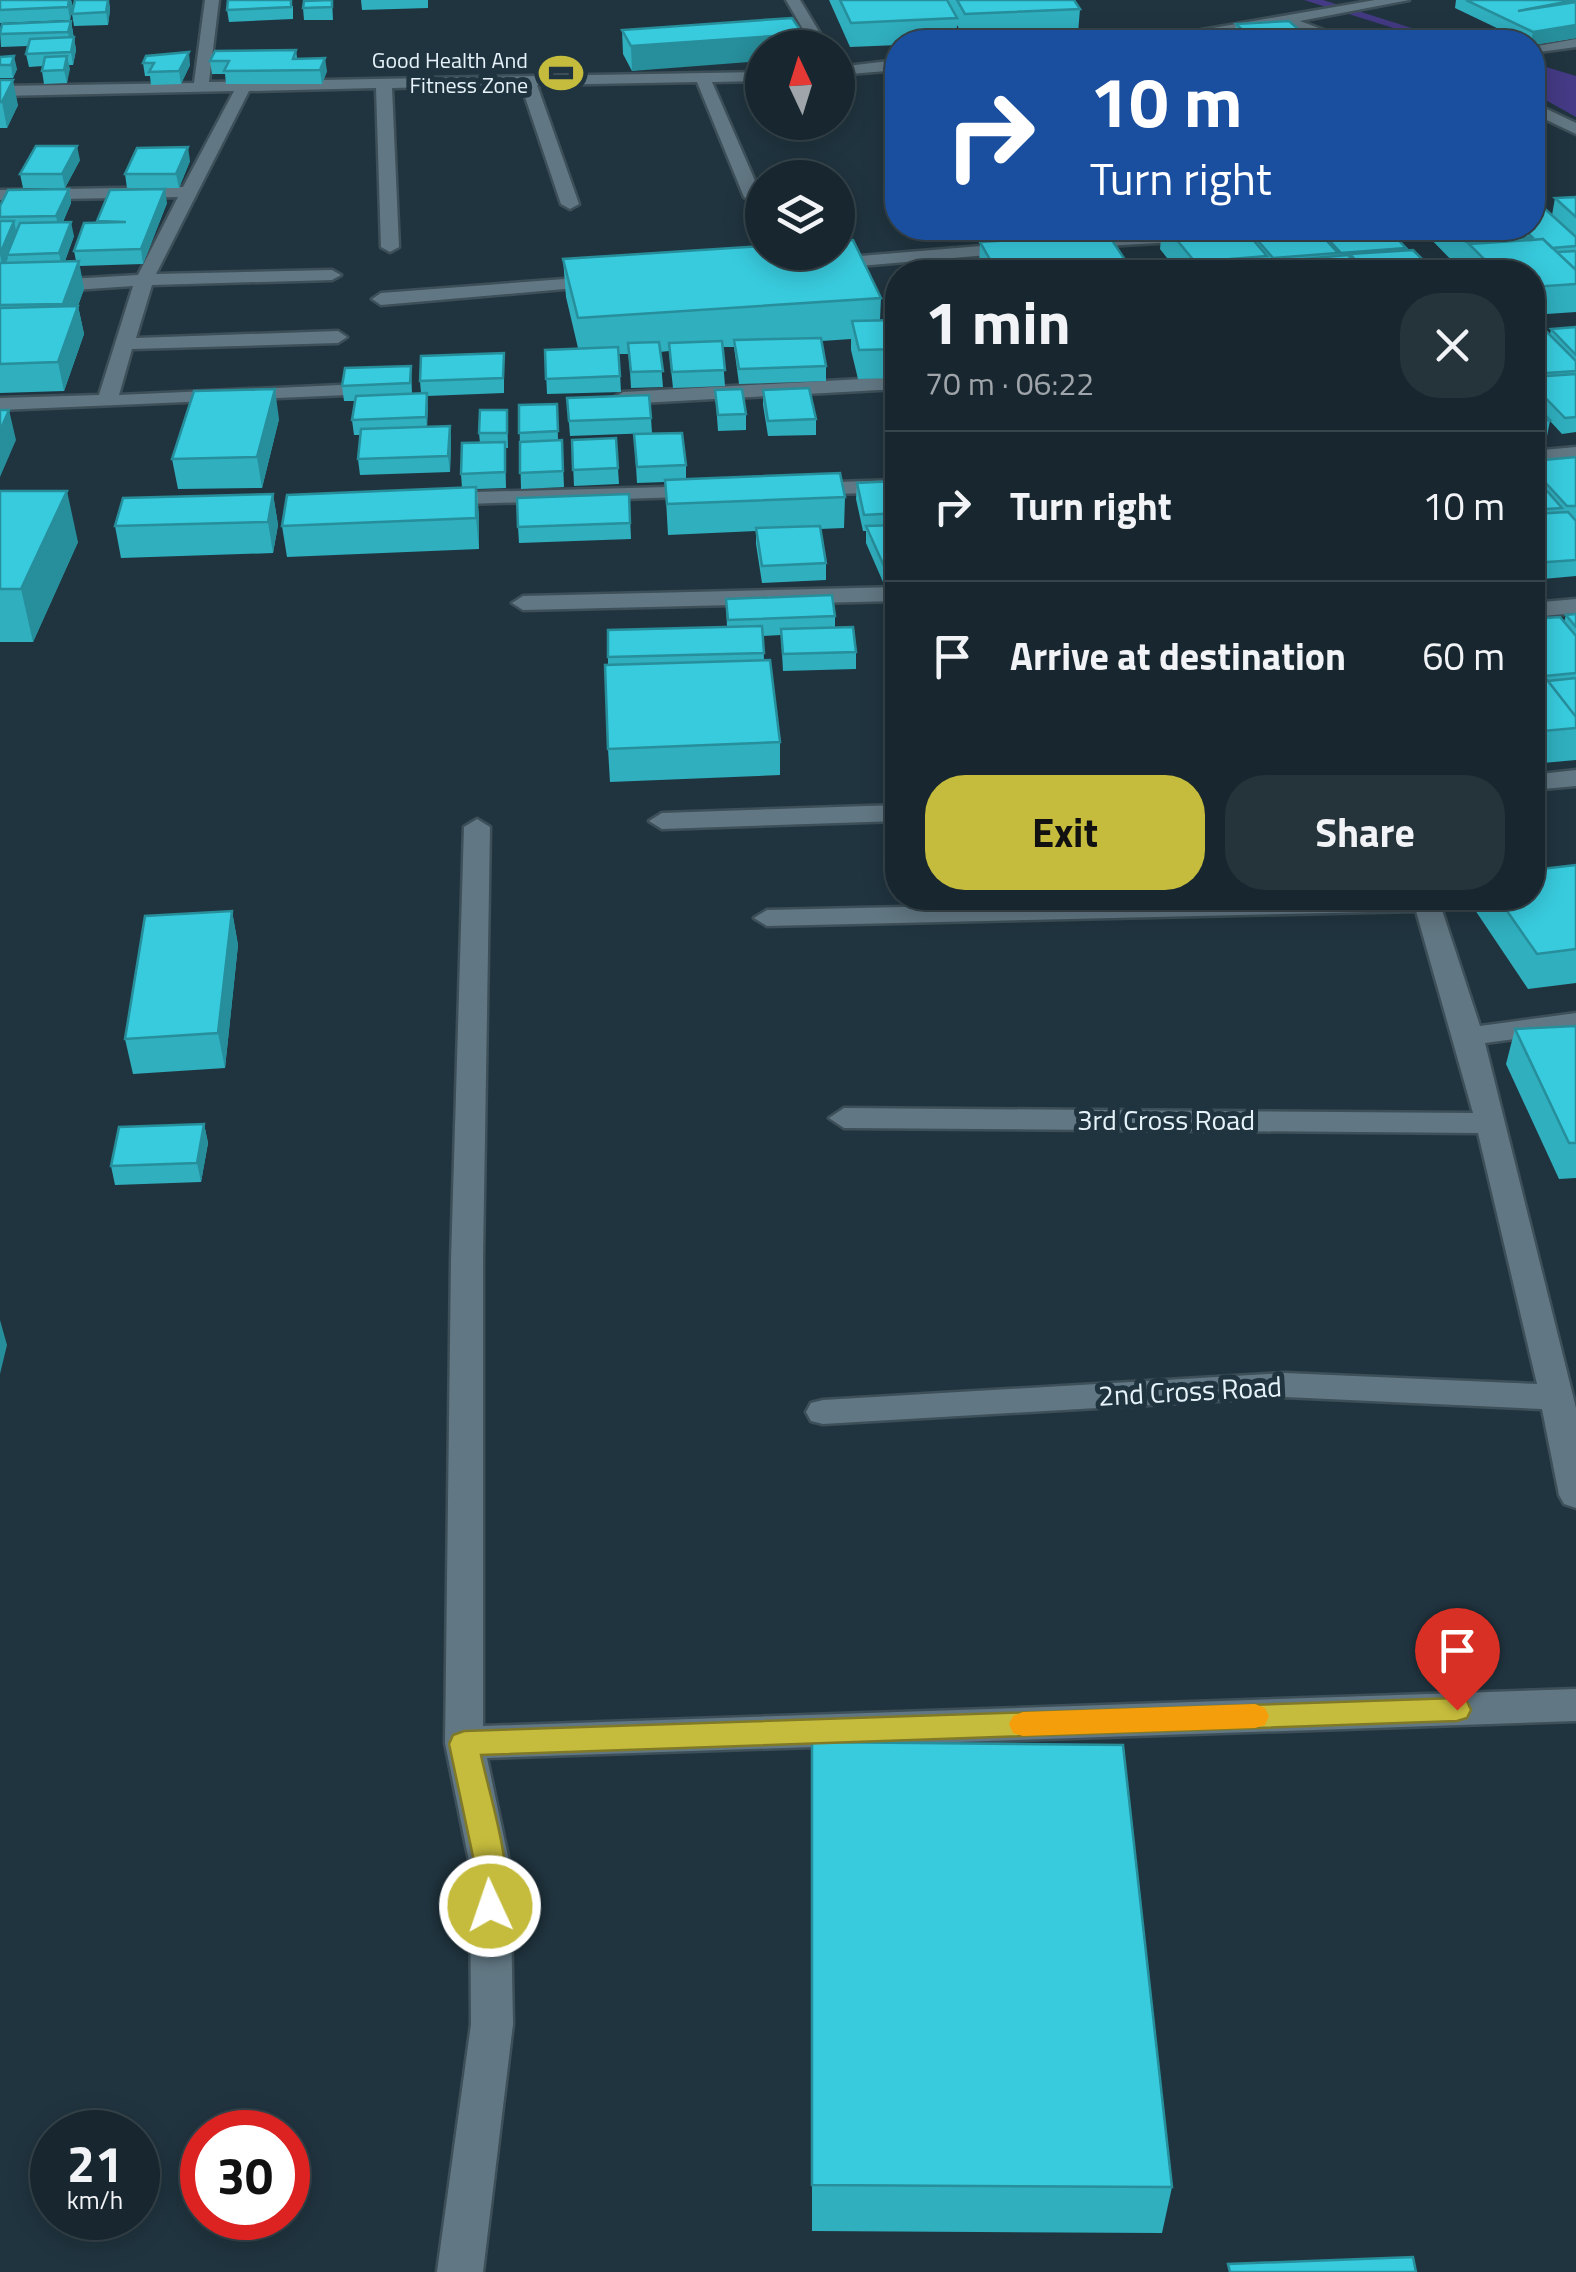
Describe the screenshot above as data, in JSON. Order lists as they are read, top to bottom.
{
  "streets": {
    "street": ["3rd Cross Road", "2nd Cross Road"]
  },
  "places": {
    "sports": ["Good Health And Fitness Zone"]
  },
  "north": "top",
  "page": {
    "turn": ["10 m", "Turn right"],
    "heading": ["1 min", "70 m · 06:22"],
    "list": [
      {
        "name": "Turn right",
        "value": "10 m"
      },
      {
        "name": "Arrive at destination",
        "value": "60 m"
      }
    ],
    "buttons": ["Exit", "Share"],
    "speed": "21 km/h",
    "limit": "30"
  }
}
